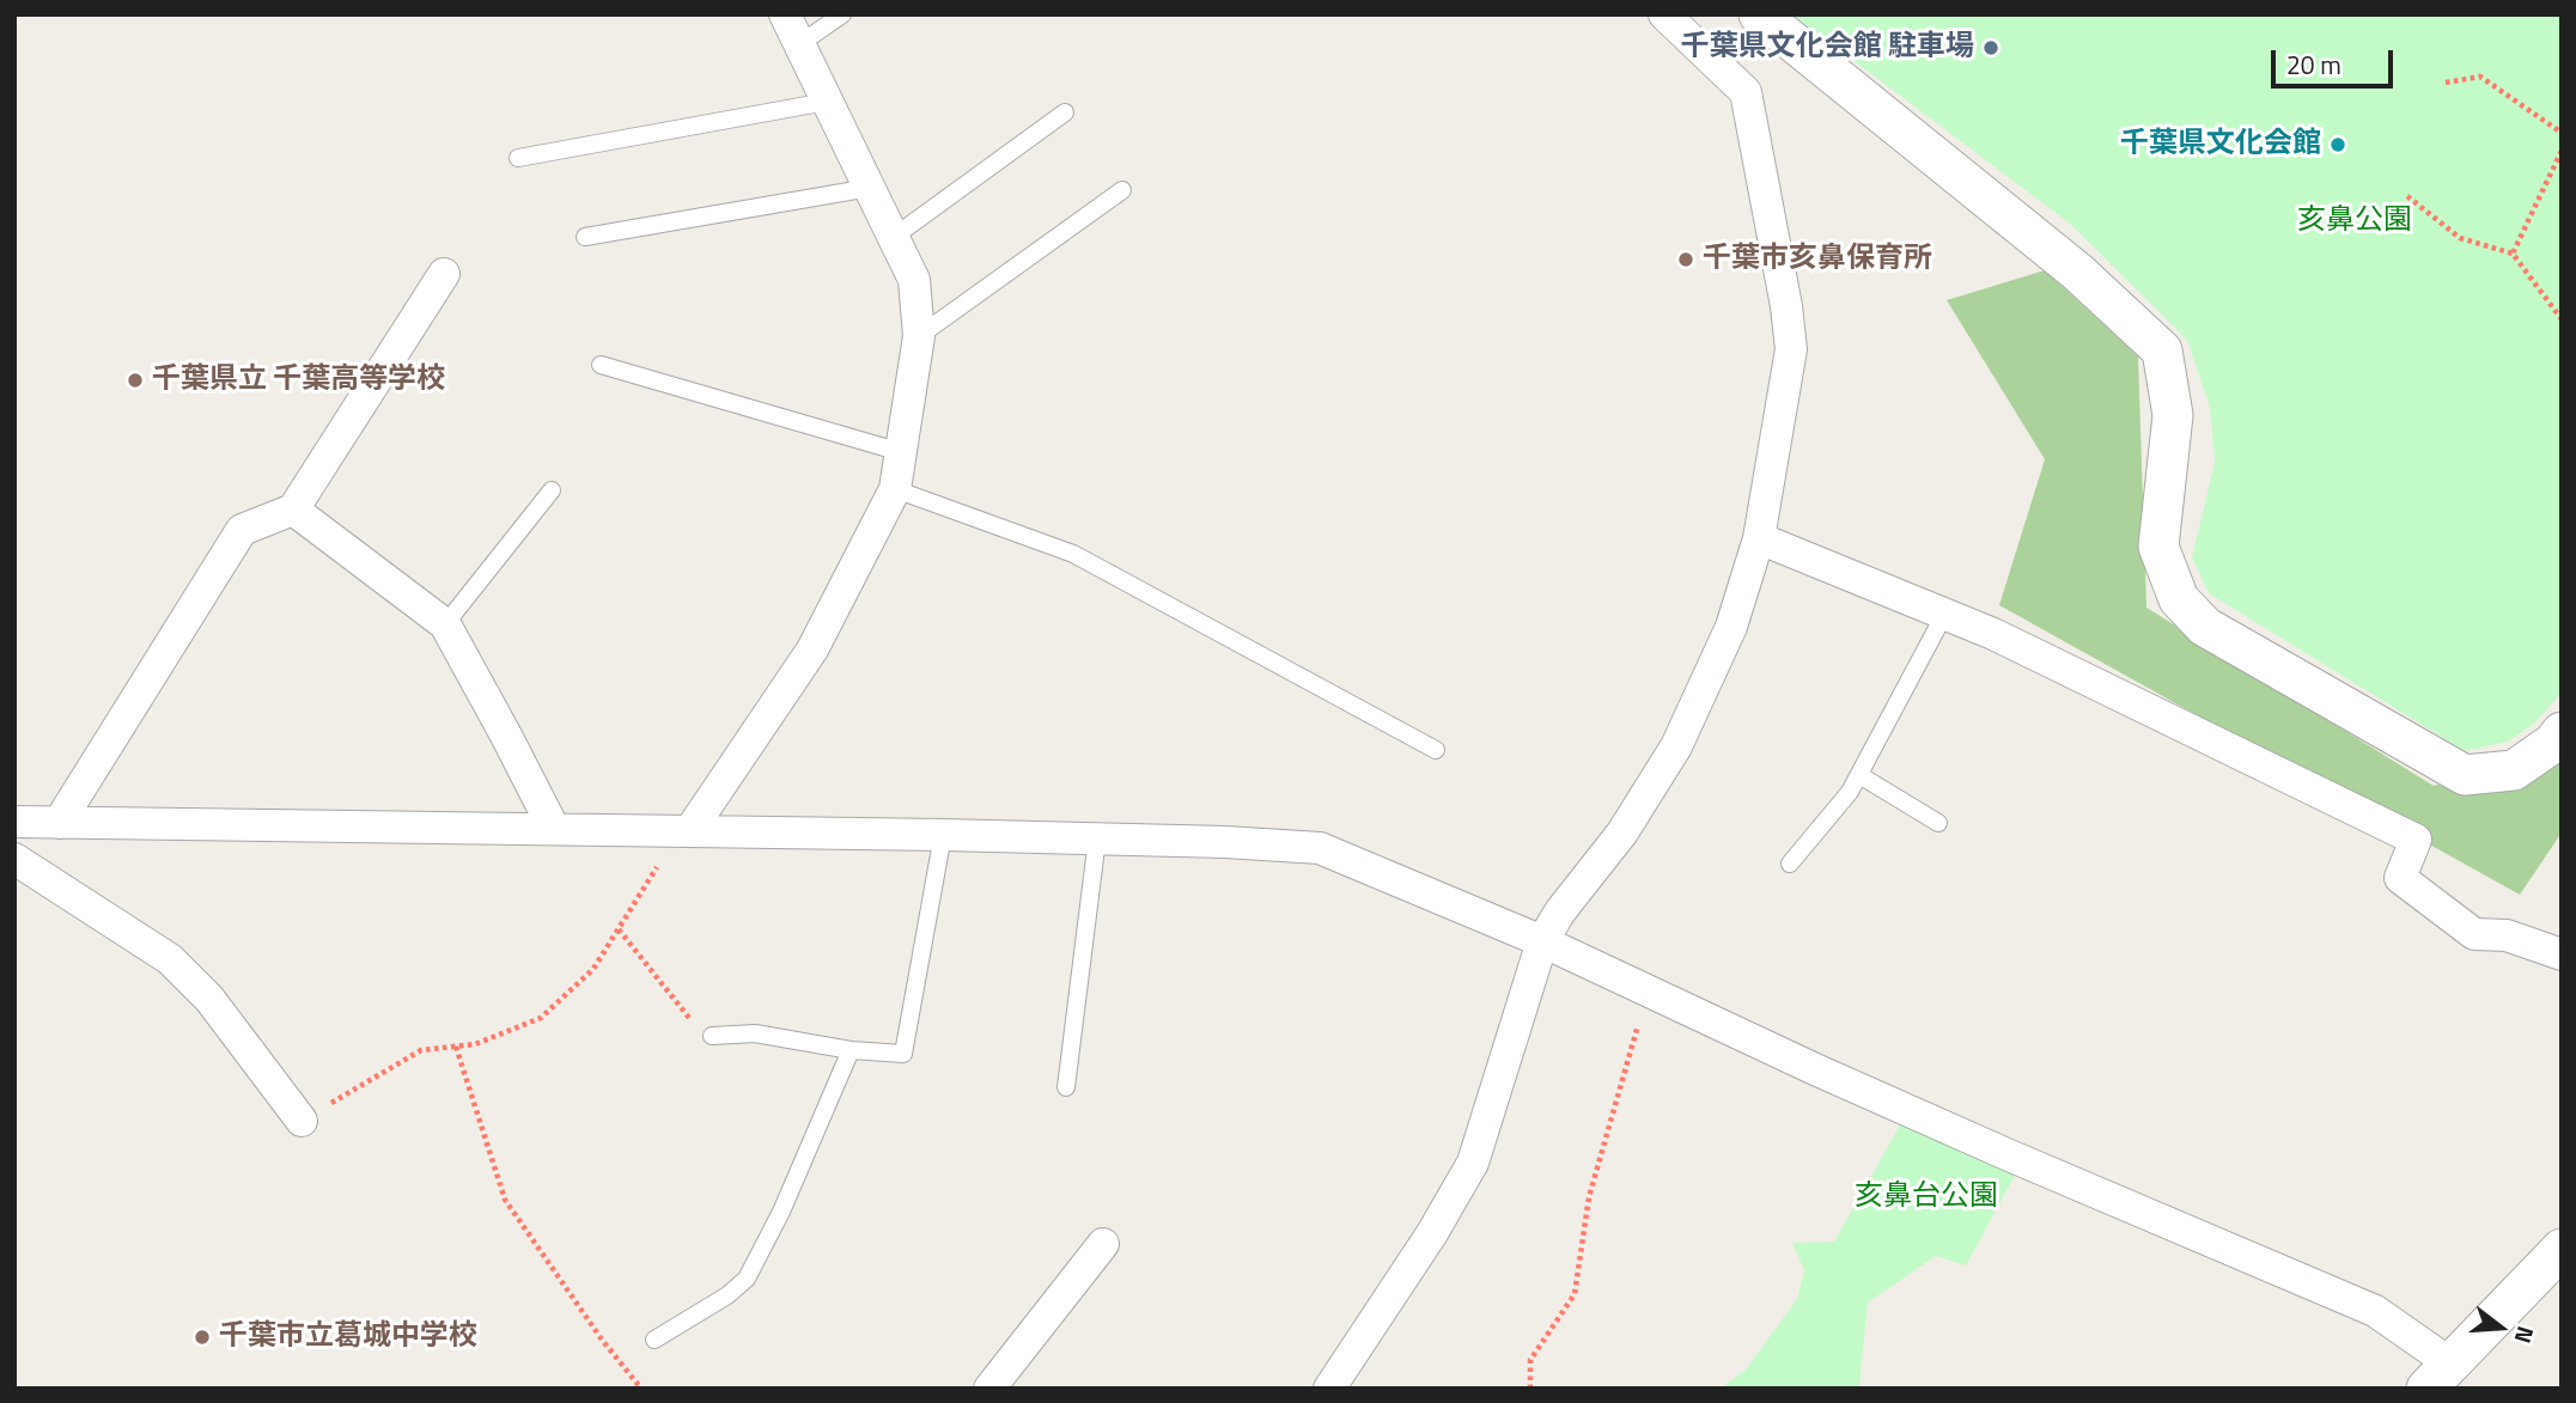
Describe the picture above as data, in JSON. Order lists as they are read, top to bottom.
{
  "parks": ["亥鼻公園", "亥鼻台公園"],
  "places": [
    "千葉県文化会館 駐車場",
    "千葉県文化会館",
    "千葉市亥鼻保育所",
    "千葉県立 千葉高等学校",
    "千葉市立葛城中学校"
  ],
  "scale_bar": "20 m",
  "north": "right"
}
